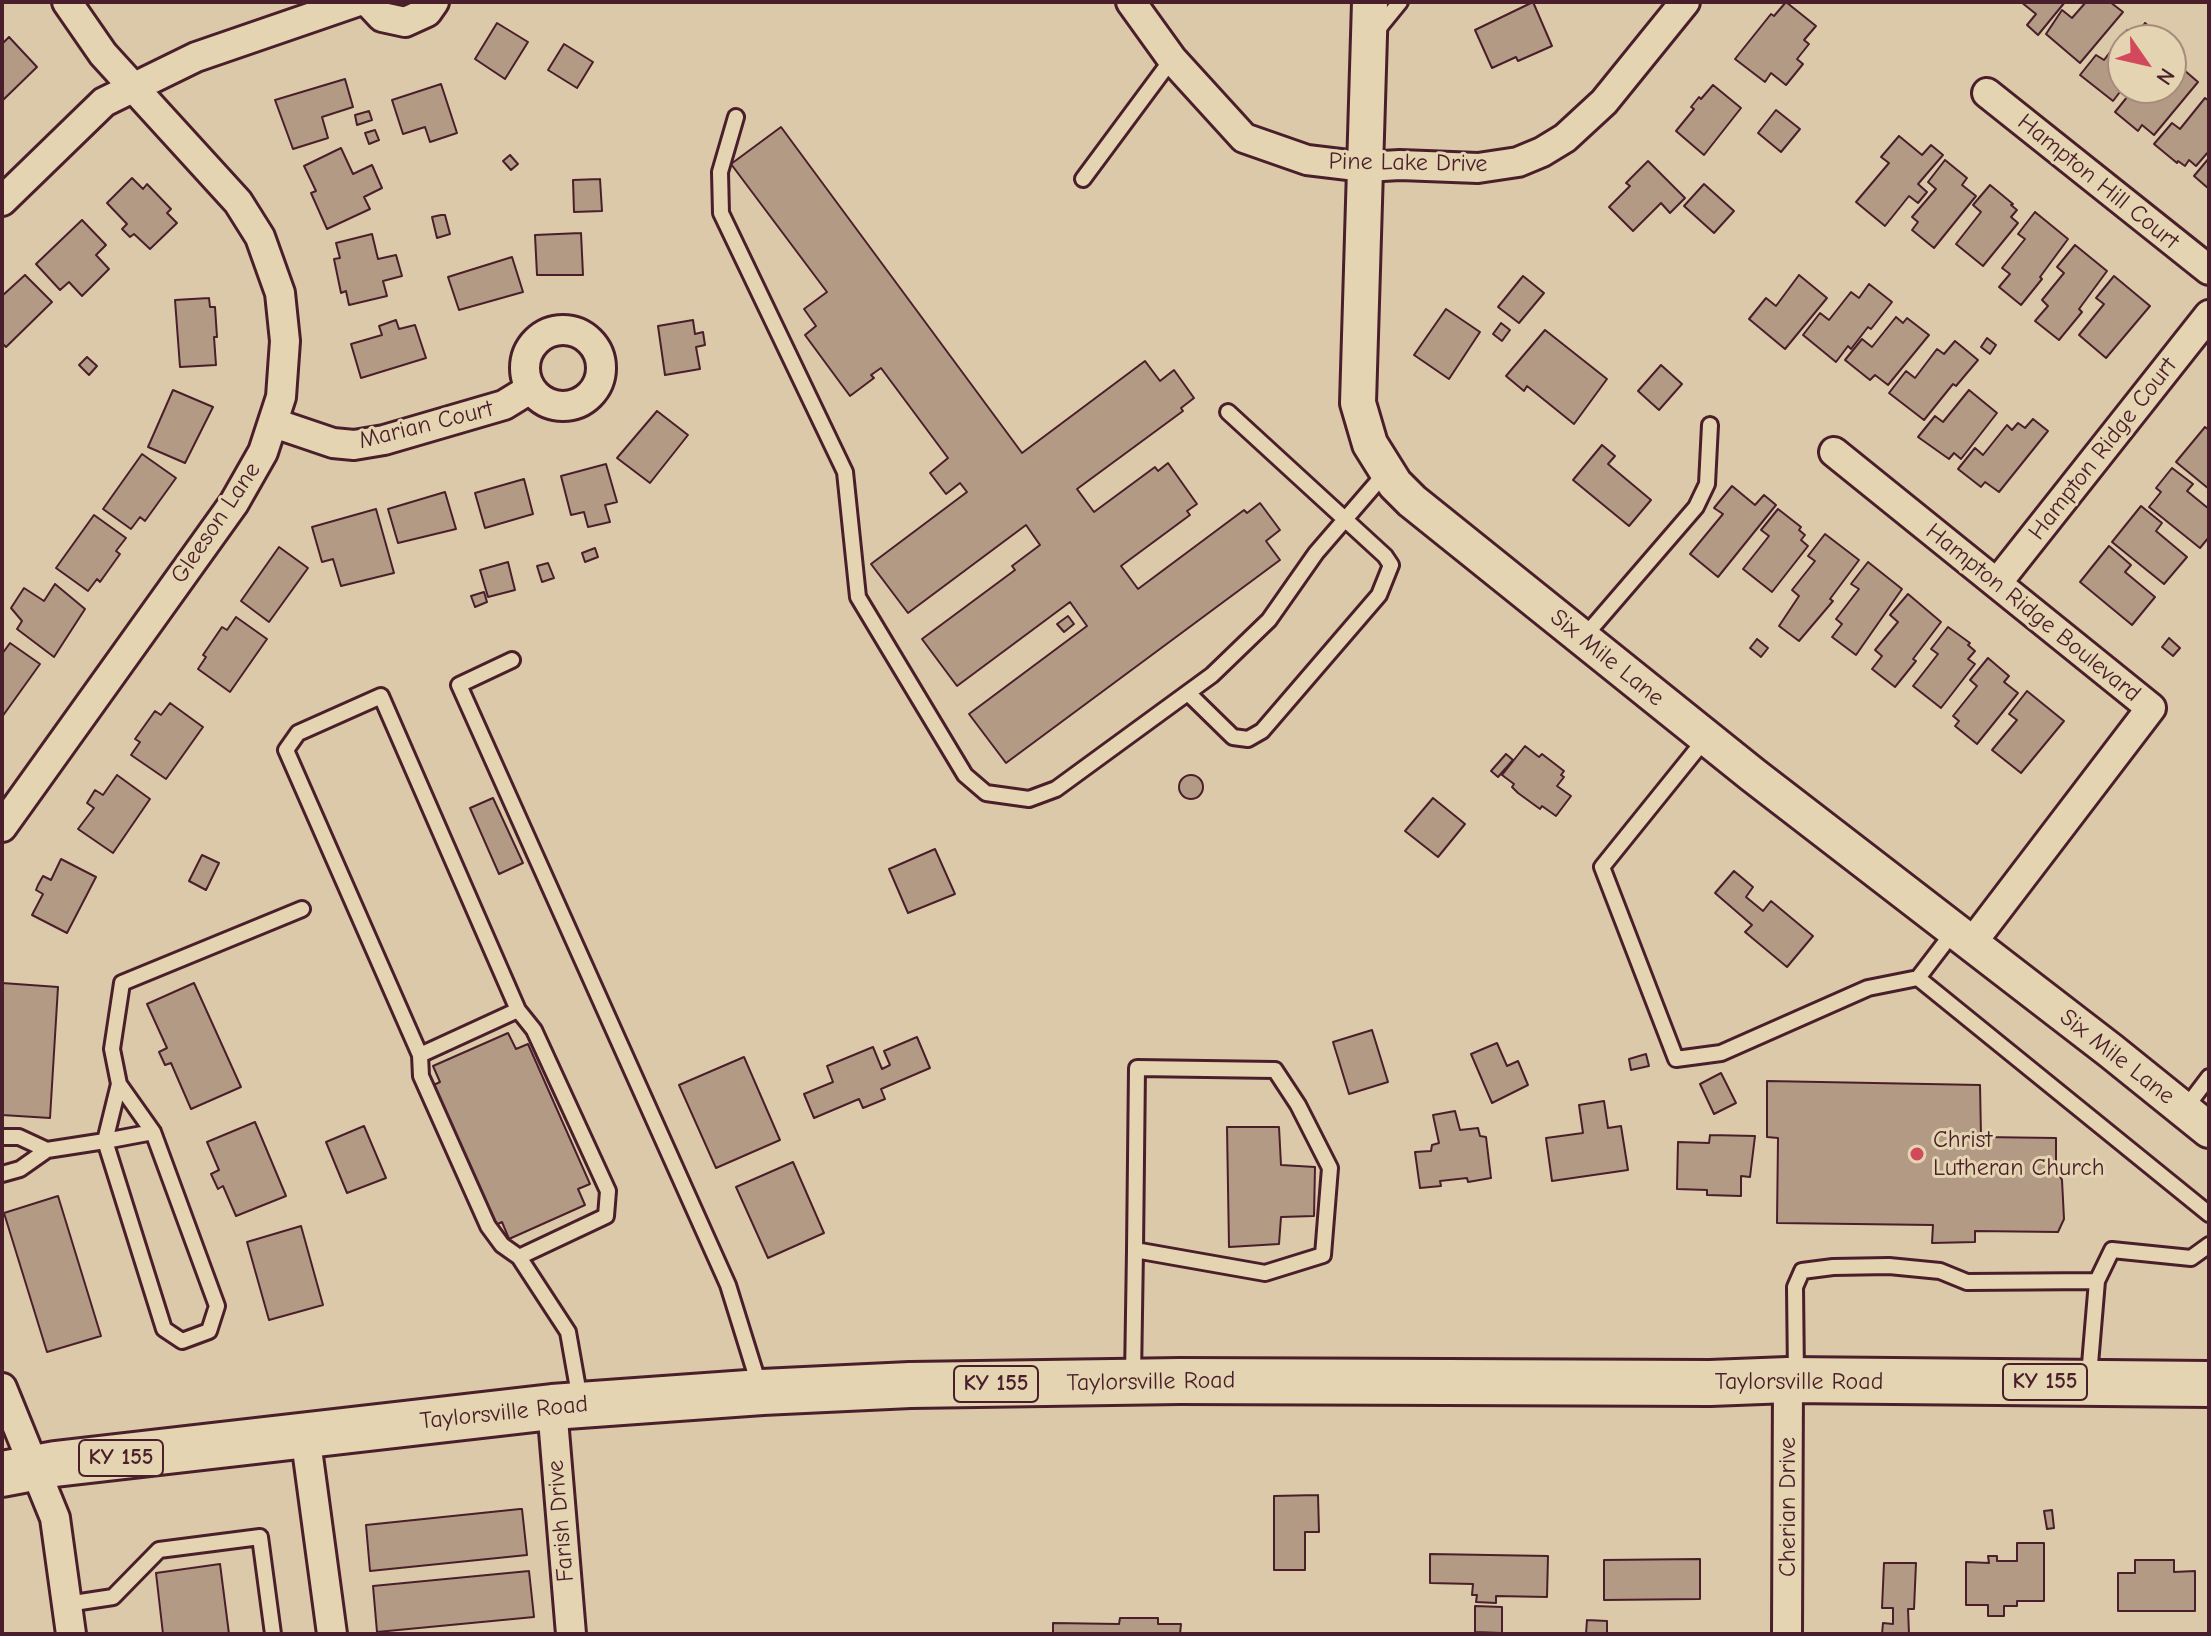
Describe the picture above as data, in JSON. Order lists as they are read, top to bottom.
{
  "streets": {
    "main road": ["Taylorsville Road", "KY 155"],
    "street": [
      "Pine Lake Drive",
      "Hampton Hill Court",
      "Marian Court",
      "Hampton Ridge Court",
      "Gleeson Lane",
      "Hampton Ridge Boulevard",
      "Six Mile Lane",
      "Cherian Drive",
      "Farish Drive"
    ]
  },
  "crossings": [
    ["Pine Lake Drive", "Six Mile Lane"],
    ["Marian Court", "Gleeson Lane"],
    ["Hampton Ridge Court", "Hampton Ridge Boulevard"],
    ["Hampton Ridge Boulevard", "Six Mile Lane"],
    ["Taylorsville Road", "Cherian Drive"],
    ["Taylorsville Road", "Farish Drive"]
  ],
  "places": ["Christ Lutheran Church"],
  "north": "bottom right"
}
